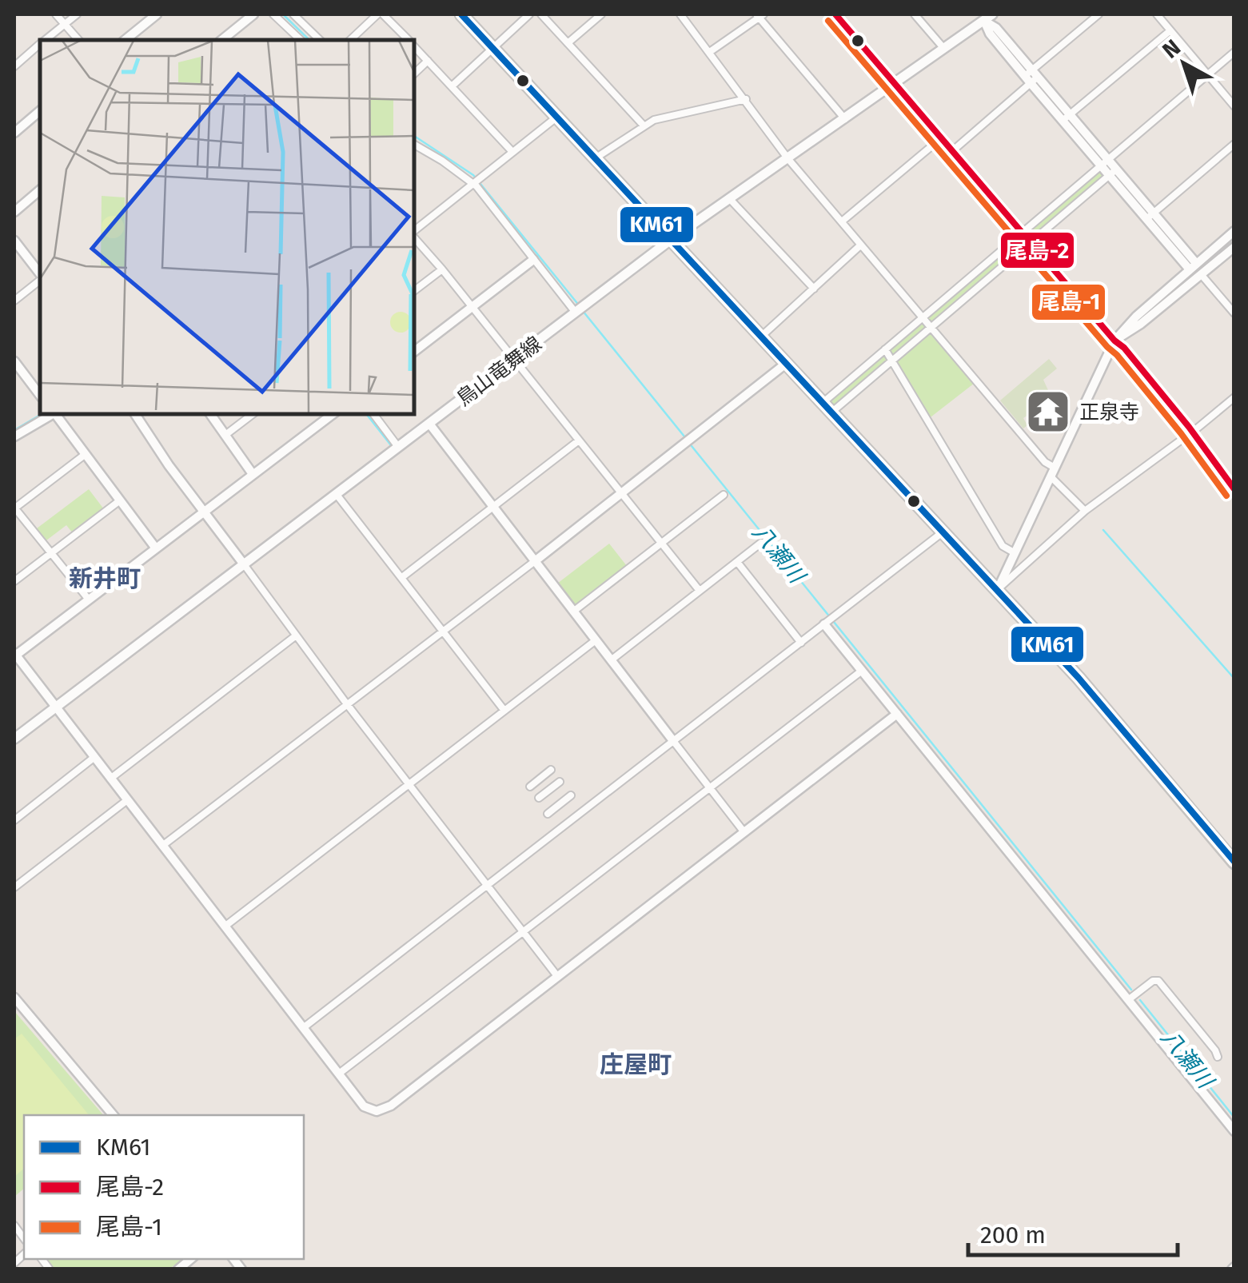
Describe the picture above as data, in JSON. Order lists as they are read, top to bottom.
{
  "streets": {
    "main road": ["鳥山竜舞線"]
  },
  "districts": ["新井町", "庄屋町"],
  "water": ["八瀬川"],
  "places": {
    "temple": ["正泉寺"]
  },
  "lines": ["transit line KM61", "transit line 尾島-2", "transit line 尾島-1"],
  "legend": ["KM61", "尾島-2", "尾島-1"],
  "scale_bar": "200 m",
  "north": "top left"
}
